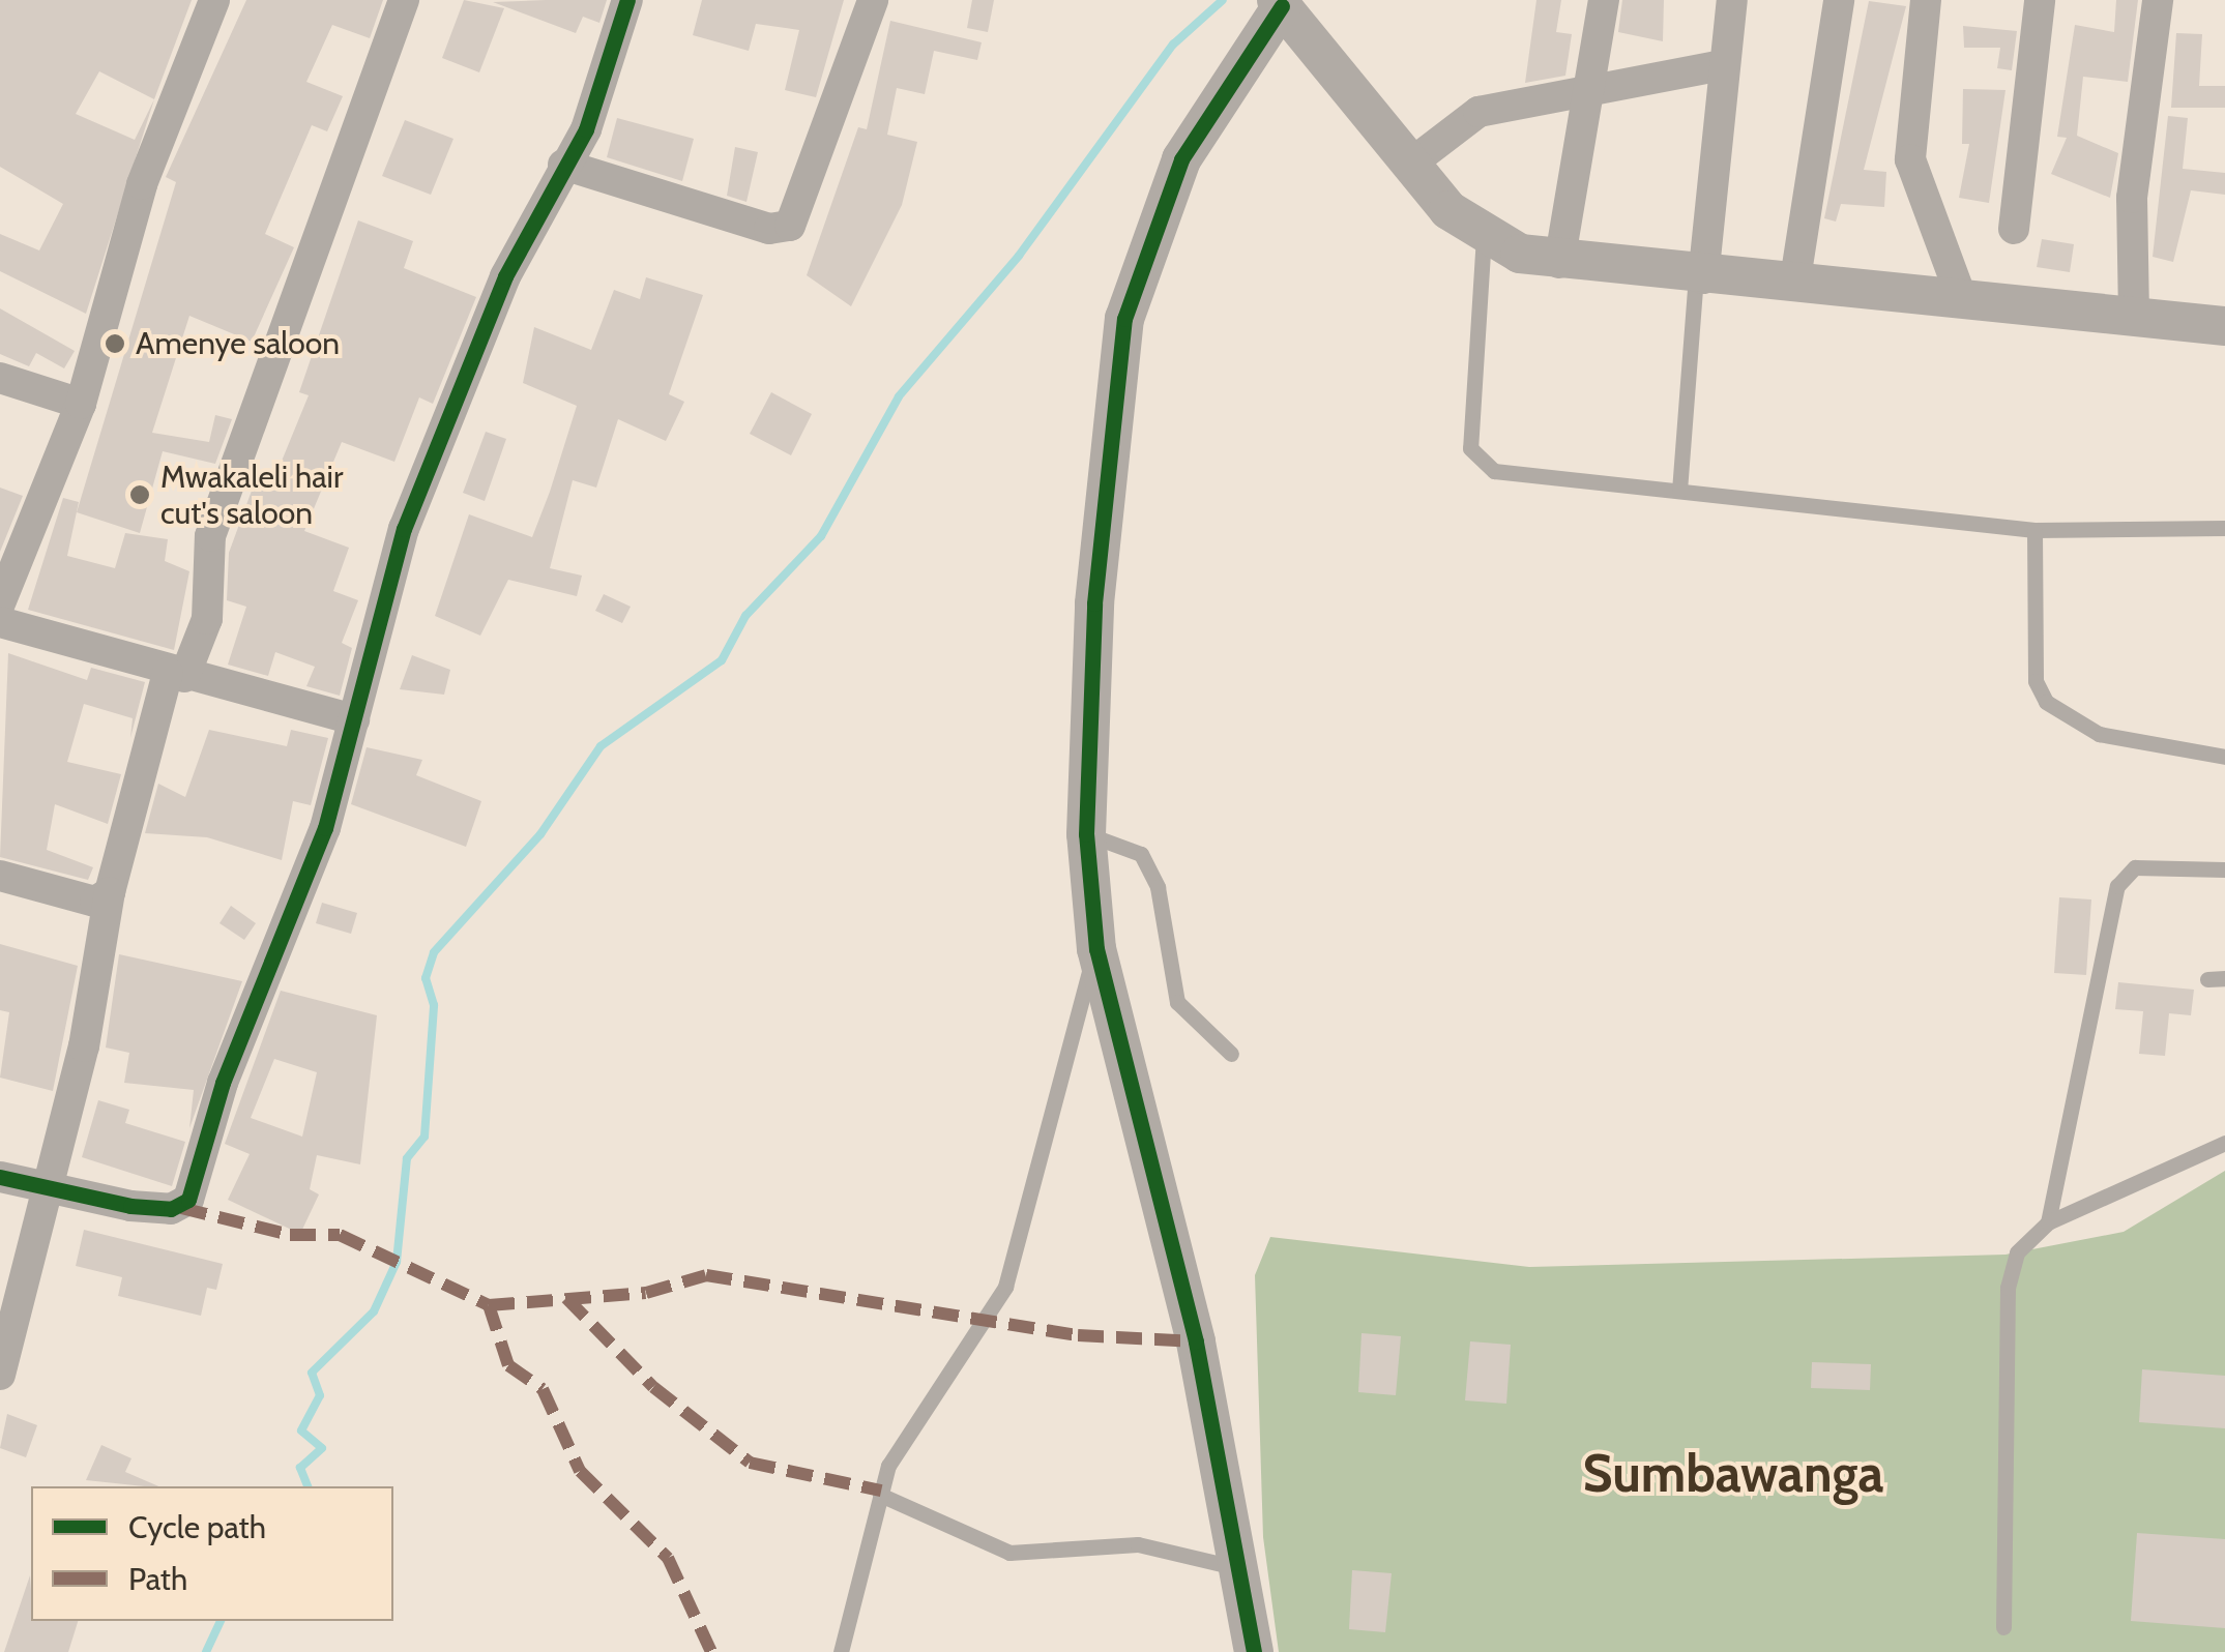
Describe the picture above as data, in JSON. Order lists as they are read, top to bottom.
{
  "districts": ["Sumbawanga"],
  "places": ["Amenye saloon", "Mwakaleli hair cut's saloon"],
  "legend": ["Cycle path", "Path"]
}
